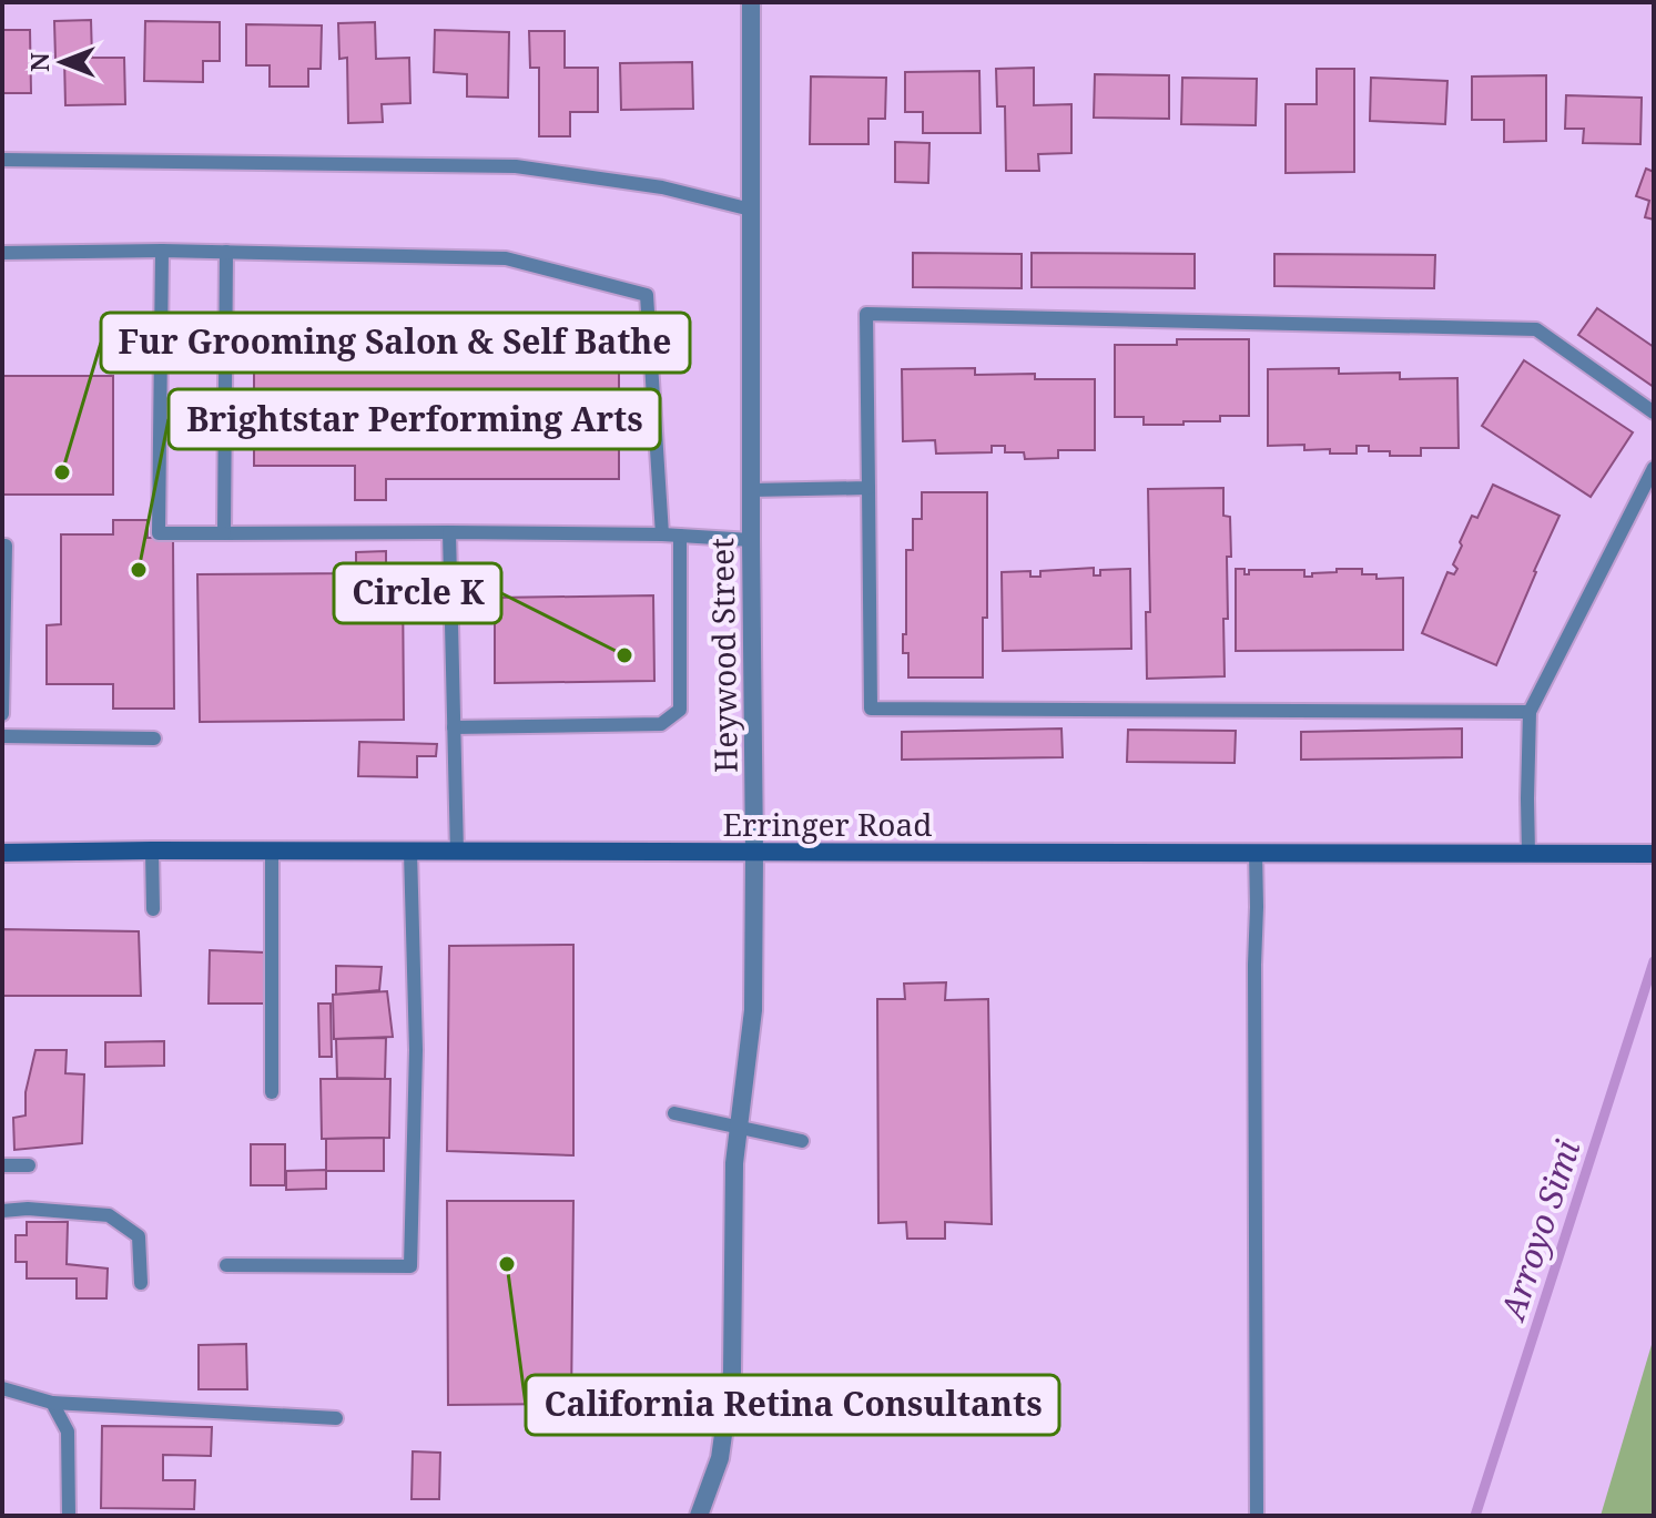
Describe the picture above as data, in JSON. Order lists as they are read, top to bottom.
{
  "streets": {
    "main road": ["Erringer Road"],
    "street": ["Heywood Street"]
  },
  "crossings": [
    ["Heywood Street", "Erringer Road"]
  ],
  "water": ["Arroyo Simi"],
  "places": [
    "Fur Grooming Salon & Self Bathe",
    "Brightstar Performing Arts",
    "Circle K",
    "California Retina Consultants"
  ],
  "north": "left"
}
